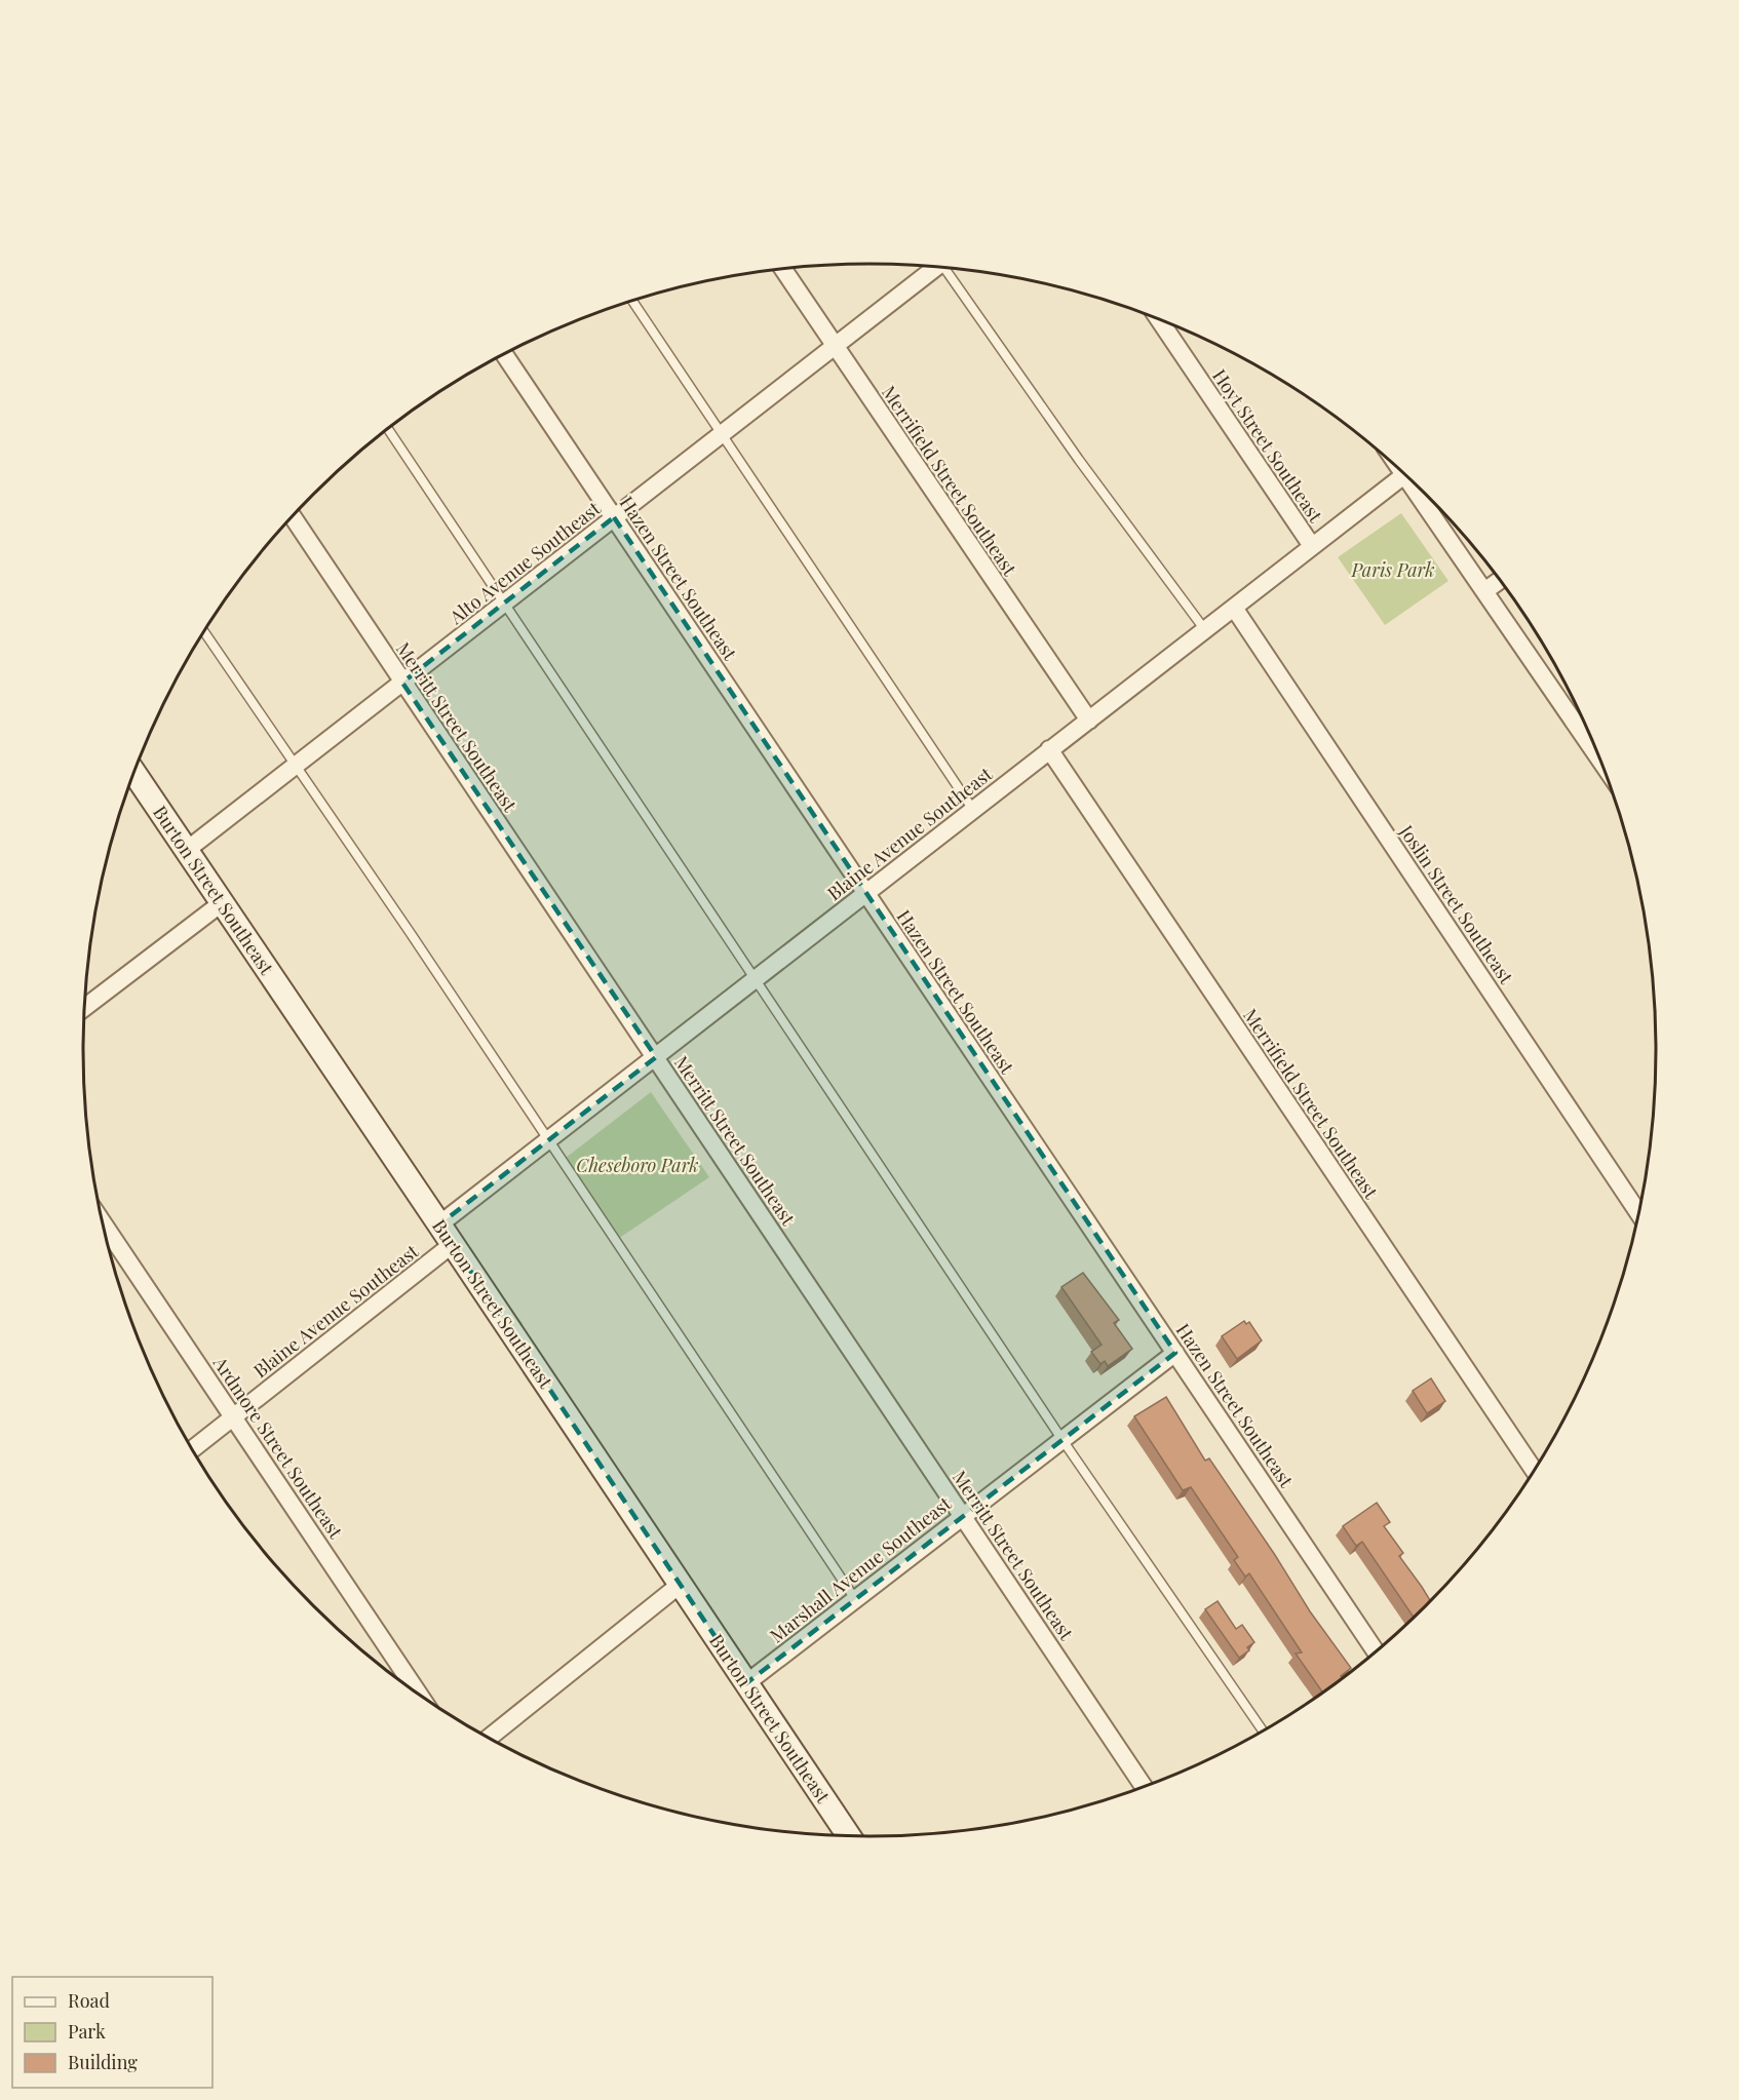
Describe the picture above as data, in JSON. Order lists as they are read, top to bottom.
{
  "streets": {
    "main road": ["Burton Street Southeast"],
    "street": [
      "Hoyt Street Southeast",
      "Merrifield Street Southeast",
      "Alto Avenue Southeast",
      "Hazen Street Southeast",
      "Merritt Street Southeast",
      "Blaine Avenue Southeast",
      "Joslin Street Southeast",
      "Ardmore Street Southeast",
      "Marshall Avenue Southeast"
    ]
  },
  "crossings": [
    ["Hoyt Street Southeast", "Blaine Avenue Southeast"],
    ["Merrifield Street Southeast", "Alto Avenue Southeast"],
    ["Merrifield Street Southeast", "Blaine Avenue Southeast"],
    ["Alto Avenue Southeast", "Hazen Street Southeast"],
    ["Alto Avenue Southeast", "Merritt Street Southeast"],
    ["Alto Avenue Southeast", "Burton Street Southeast"],
    ["Hazen Street Southeast", "Blaine Avenue Southeast"],
    ["Hazen Street Southeast", "Marshall Avenue Southeast"],
    ["Merritt Street Southeast", "Blaine Avenue Southeast"],
    ["Merritt Street Southeast", "Marshall Avenue Southeast"],
    ["Blaine Avenue Southeast", "Burton Street Southeast"],
    ["Blaine Avenue Southeast", "Joslin Street Southeast"],
    ["Blaine Avenue Southeast", "Ardmore Street Southeast"],
    ["Burton Street Southeast", "Marshall Avenue Southeast"]
  ],
  "parks": ["Paris Park", "Cheseboro Park"],
  "legend": ["Road", "Park", "Building"]
}
